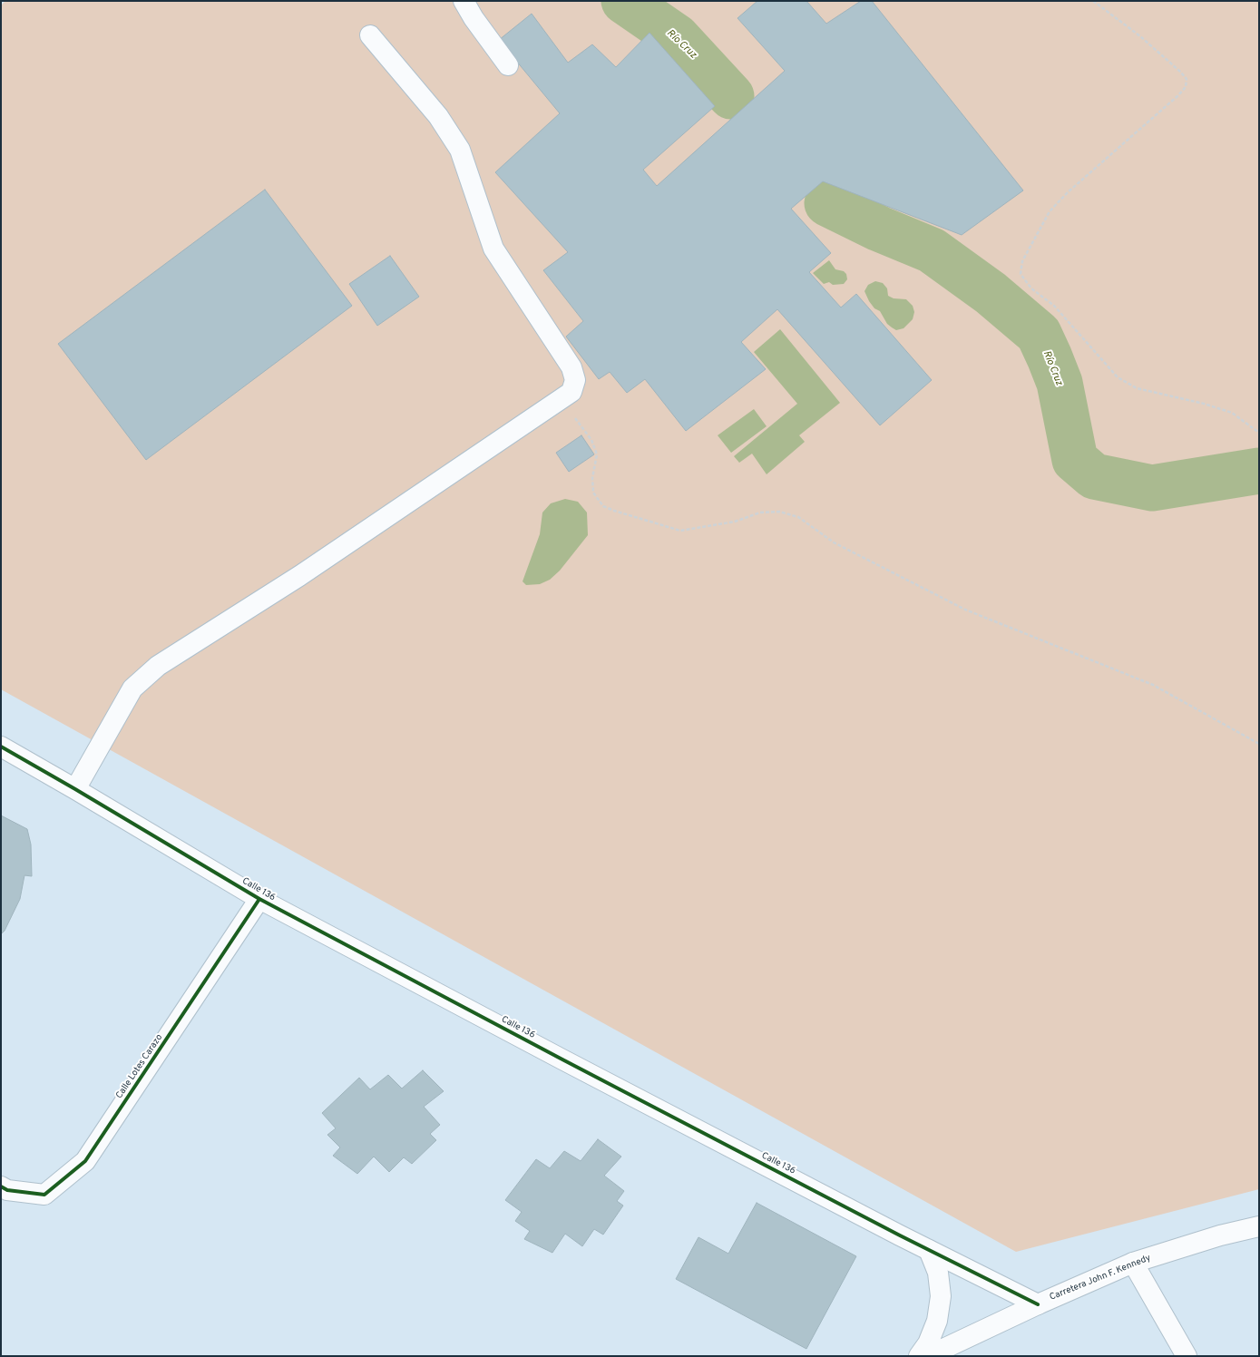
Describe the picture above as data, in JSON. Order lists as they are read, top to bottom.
{
  "streets": {
    "street": ["Calle 136", "Calle Lotes Carazo", "Carretera John F. Kennedy"]
  },
  "crossings": [
    ["Calle 136", "Calle Lotes Carazo"],
    ["Calle 136", "Carretera John F. Kennedy"]
  ],
  "water": ["Río Cruz"]
}
